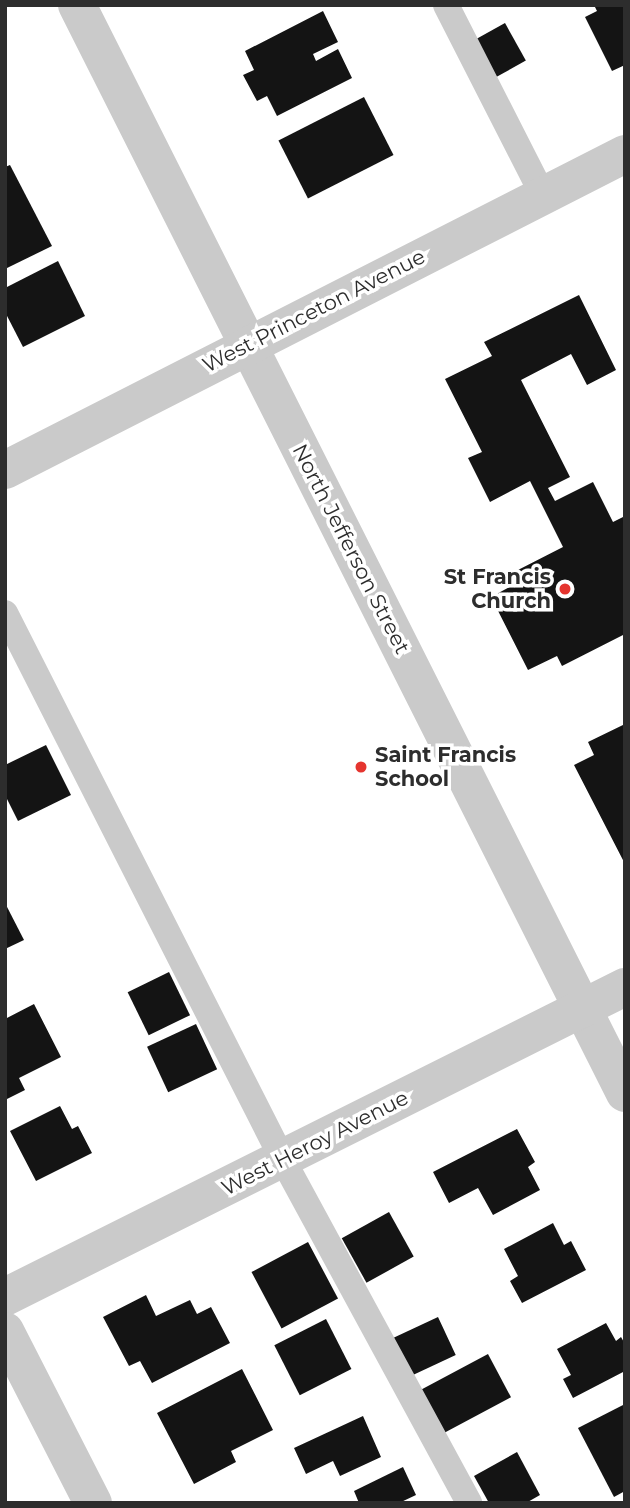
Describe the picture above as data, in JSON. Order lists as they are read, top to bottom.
{
  "streets": {
    "street": ["West Princeton Avenue", "North Jefferson Street", "West Heroy Avenue"]
  },
  "crossings": [
    ["West Princeton Avenue", "North Jefferson Street"],
    ["North Jefferson Street", "West Heroy Avenue"]
  ],
  "places": ["St Francis Church", "Saint Francis School"]
}
